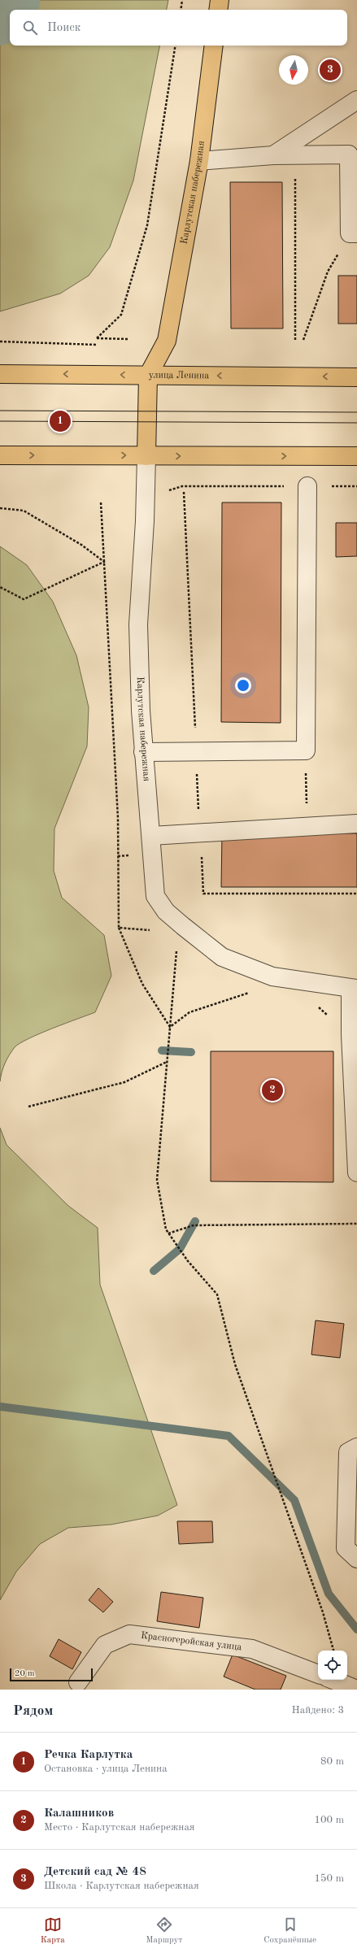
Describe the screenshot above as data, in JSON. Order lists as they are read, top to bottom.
{
  "streets": {
    "main road": ["Карлутская набережная", "улица Ленина"],
    "street": ["Красногеройская улица"]
  },
  "crossings": [
    ["Карлутская набережная", "улица Ленина"]
  ],
  "scale_bar": "20 m",
  "north": "bottom",
  "page": {
    "search": "Поиск",
    "pins": ["3", "1", "2"],
    "scale": "20 m",
    "heading": ["Рядом", "Найдено: 3"],
    "list": [
      {
        "mark": "1",
        "name": "Речка Карлутка",
        "note": "Остановка · улица Ленина",
        "value": "80 m"
      },
      {
        "mark": "2",
        "name": "Калашников",
        "note": "Место · Карлутская набережная",
        "value": "100 m"
      },
      {
        "mark": "3",
        "name": "Детский сад № 48",
        "note": "Школа · Карлутская набережная",
        "value": "150 m"
      }
    ],
    "nav": ["Карта", "Маршрут", "Сохранённые"]
  }
}
